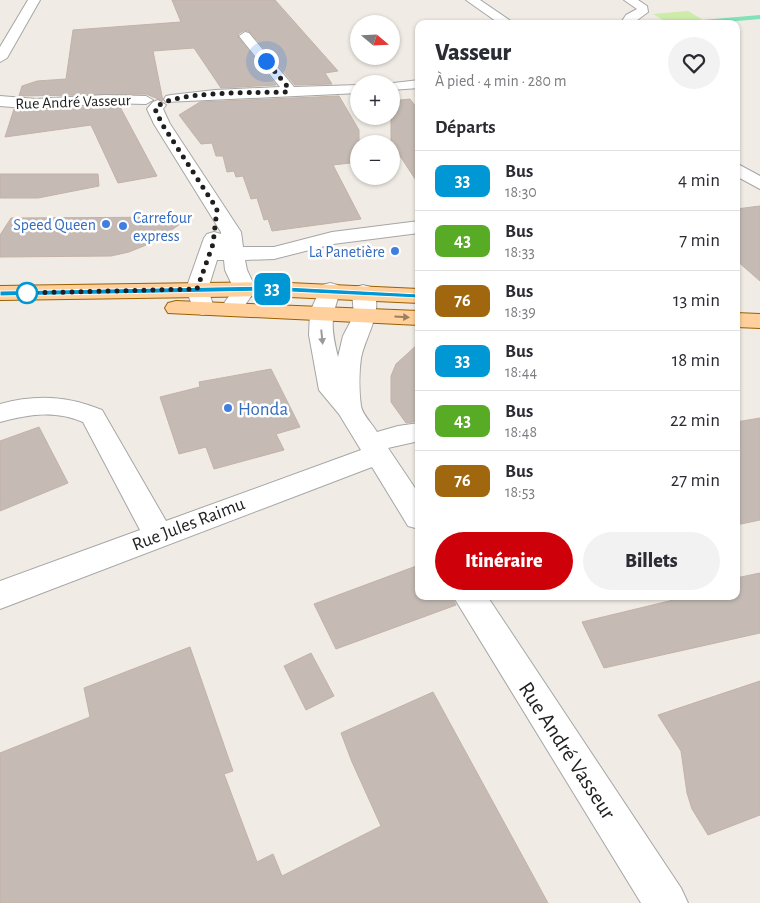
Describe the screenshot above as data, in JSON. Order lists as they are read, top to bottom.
{
  "streets": {
    "street": ["Rue André Vasseur", "Rue Jules Raimu"]
  },
  "places": [
    "Speed Queen",
    "Carrefour express",
    "La Panetière",
    "Honda"
  ],
  "lines": ["bus line 33"],
  "north": "right",
  "page": {
    "on_map": "33",
    "map_buttons": ["+", "−"],
    "heading": [
      ["Vasseur", "À pied · 4 min · 280 m"],
      "Départs"
    ],
    "list": [
      {
        "mark": "33",
        "name": "Bus",
        "note": "18:30",
        "value": "4 min"
      },
      {
        "mark": "43",
        "name": "Bus",
        "note": "18:33",
        "value": "7 min"
      },
      {
        "mark": "76",
        "name": "Bus",
        "note": "18:39",
        "value": "13 min"
      },
      {
        "mark": "33",
        "name": "Bus",
        "note": "18:44",
        "value": "18 min"
      },
      {
        "mark": "43",
        "name": "Bus",
        "note": "18:48",
        "value": "22 min"
      },
      {
        "mark": "76",
        "name": "Bus",
        "note": "18:53",
        "value": "27 min"
      }
    ],
    "buttons": ["Itinéraire", "Billets"]
  }
}
